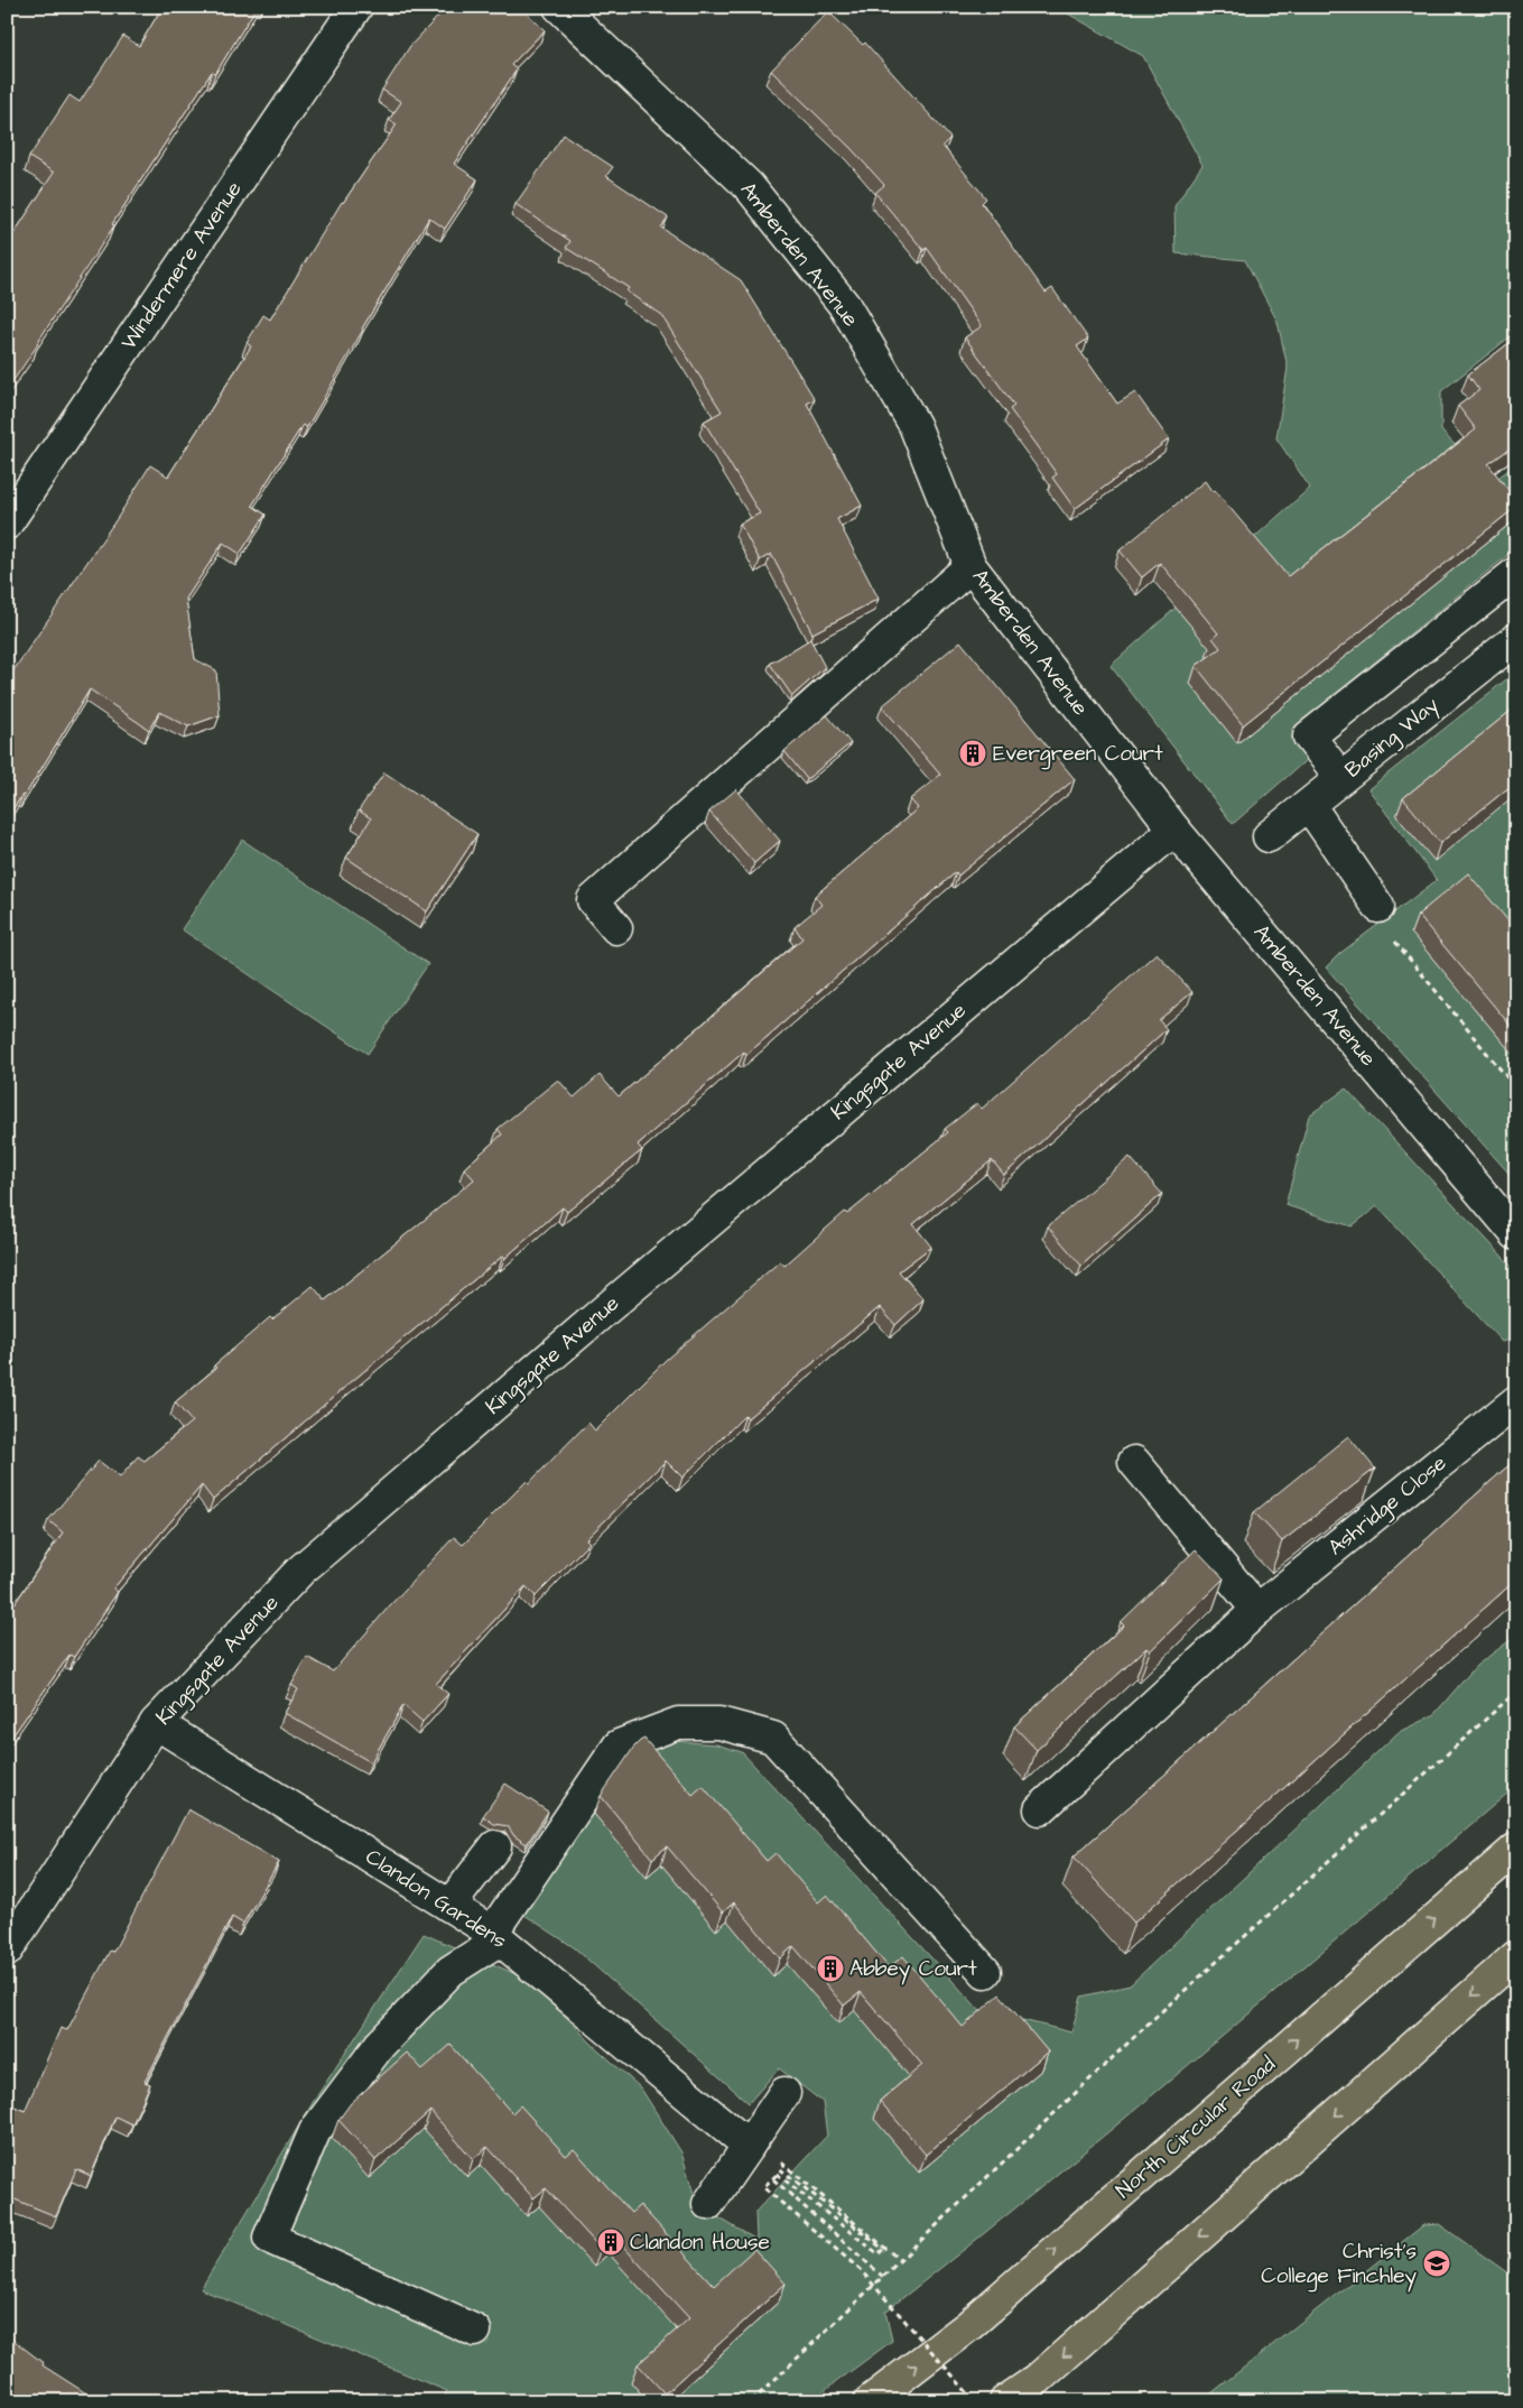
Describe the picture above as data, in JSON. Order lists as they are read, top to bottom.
{
  "streets": {
    "highway": ["North Circular Road"],
    "street": [
      "Amberden Avenue",
      "Windermere Avenue",
      "Basing Way",
      "Kingsgate Avenue",
      "Ashridge Close",
      "Clandon Gardens"
    ]
  },
  "crossings": [
    ["Amberden Avenue", "Kingsgate Avenue"],
    ["Kingsgate Avenue", "Clandon Gardens"]
  ],
  "places": {
    "building": ["Evergreen Court", "Abbey Court", "Clandon House"],
    "school or university": ["Christ's College Finchley"]
  }
}
